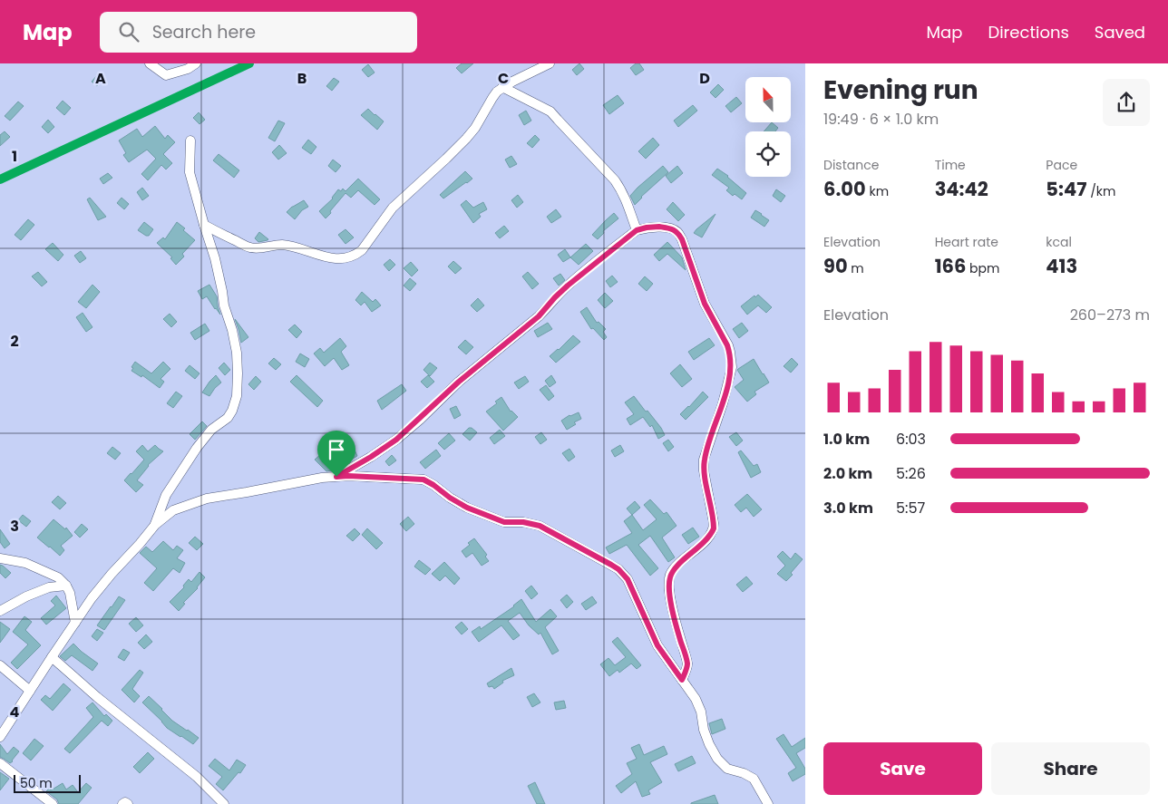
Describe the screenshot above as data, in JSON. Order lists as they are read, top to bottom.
{
  "scale_bar": "50 m",
  "north": "top",
  "page": {
    "header": "Map",
    "search": "Search here",
    "nav": ["Map", "Directions", "Saved"],
    "heading": ["Evening run", "19:49 · 6 × 1.0 km"],
    "stats": [
      ["Distance", "6.00 km"],
      ["Time", "34:42"],
      ["Pace", "5:47 /km"],
      ["Elevation", "90 m"],
      ["Heart rate", "166 bpm"],
      ["kcal", "413"]
    ],
    "chart": ["Elevation", "260–273 m"],
    "list": [
      {
        "name": "1.0 km",
        "note": "6:03"
      },
      {
        "name": "2.0 km",
        "note": "5:26"
      },
      {
        "name": "3.0 km",
        "note": "5:57"
      }
    ],
    "buttons": ["Save", "Share"],
    "scale": "50 m"
  },
  "grid": {
    "columns": [
      "A",
      "B",
      "C",
      "D"
    ],
    "rows": [
      "1",
      "2",
      "3",
      "4"
    ]
  }
}
